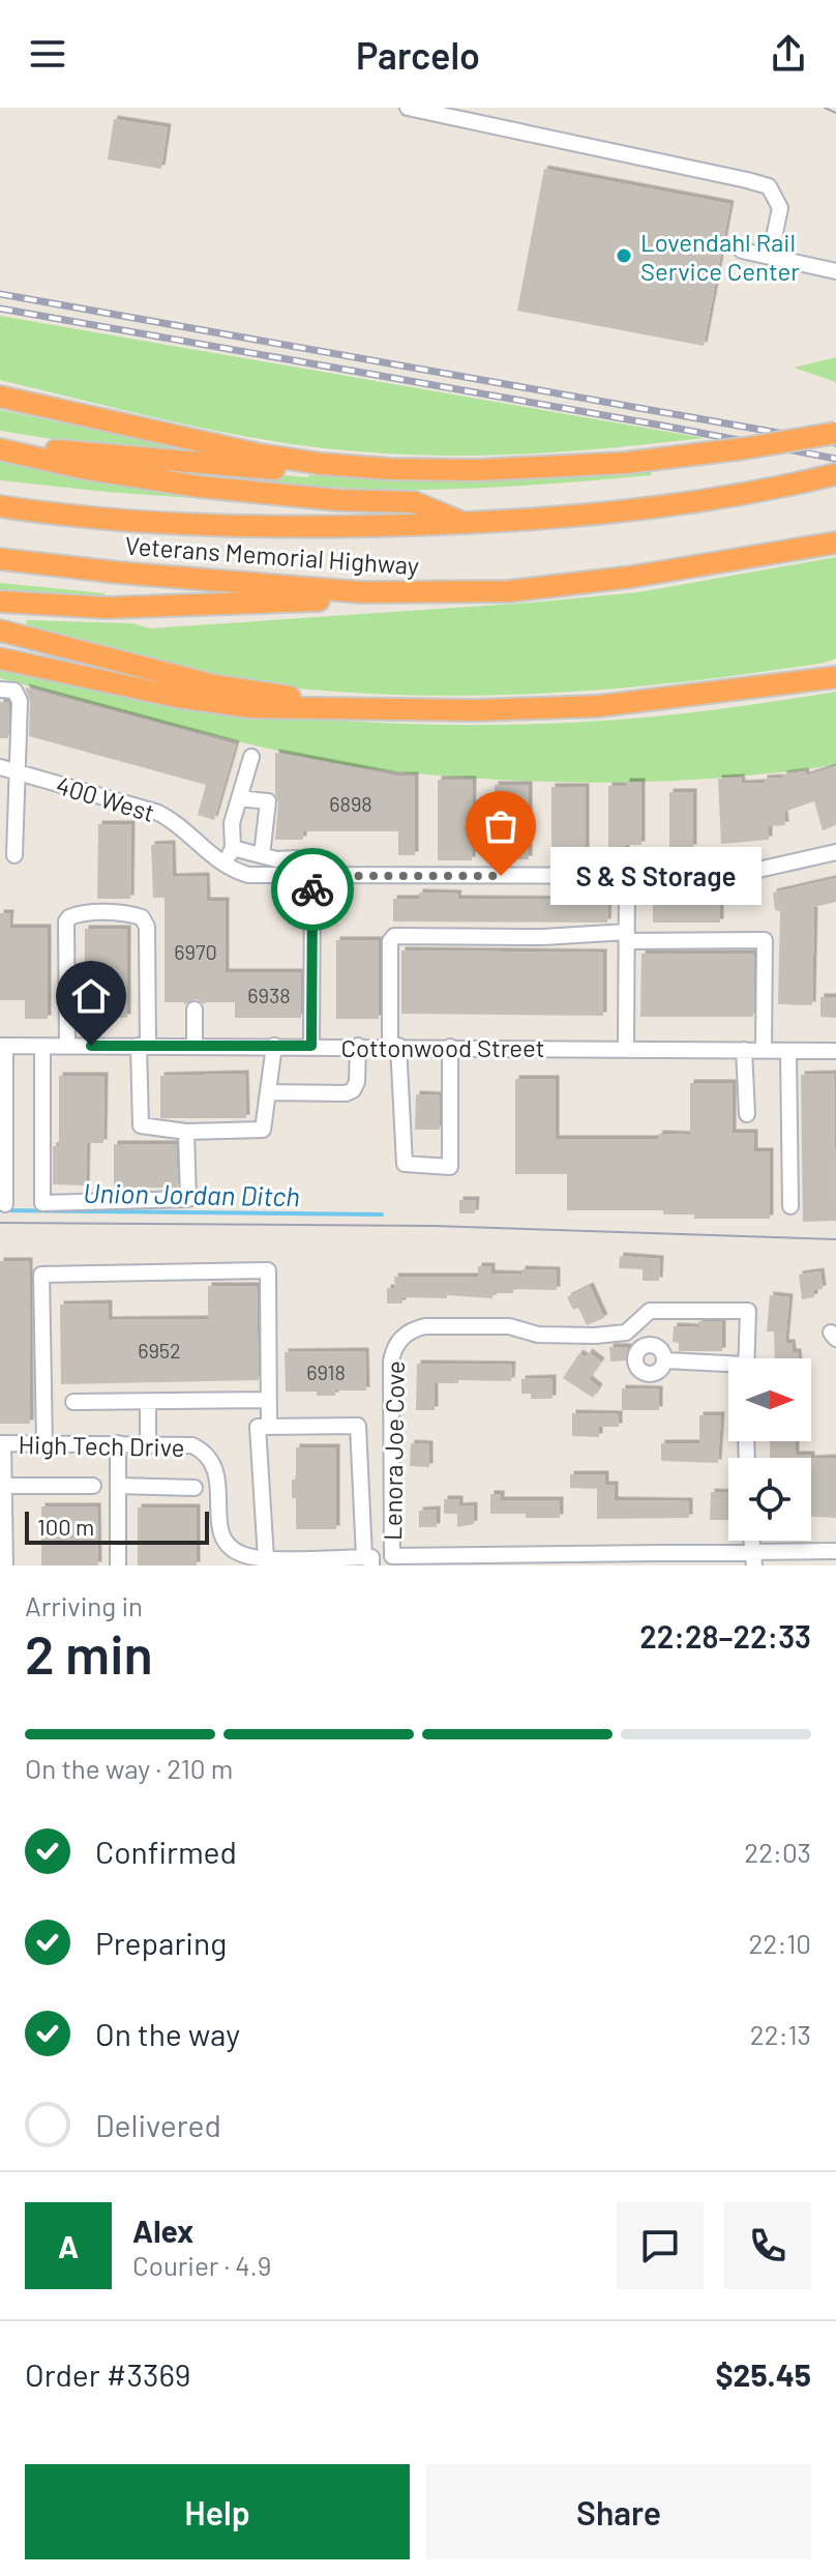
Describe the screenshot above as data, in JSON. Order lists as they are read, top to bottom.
{
  "streets": {
    "highway": ["Veterans Memorial Highway"],
    "street": [
      "400 West",
      "Cottonwood Street",
      "High Tech Drive",
      "Lenora Joe Cove"
    ]
  },
  "water": ["Union Jordan Ditch"],
  "places": ["Lovendahl Rail Service Center", "S & S Storage"],
  "house_numbers": [
    "6898",
    "6970",
    "6938",
    "6952",
    "6918"
  ],
  "scale_bar": "100 m",
  "north": "right",
  "page": {
    "header": "Parcelo",
    "bubble": "S & S Storage",
    "scale": "100 m",
    "heading": ["2 min", "Arriving in", "22:28–22:33"],
    "panel": [
      "Alex",
      "Courier · 4.9",
      "Order #3369",
      "$25.45"
    ],
    "bar": "On the way · 210 m",
    "list": [
      ["Confirmed", "22:03"],
      ["Preparing", "22:10"],
      ["On the way", "22:13"],
      "Delivered"
    ],
    "round": "A",
    "buttons": ["Help", "Share"]
  }
}
